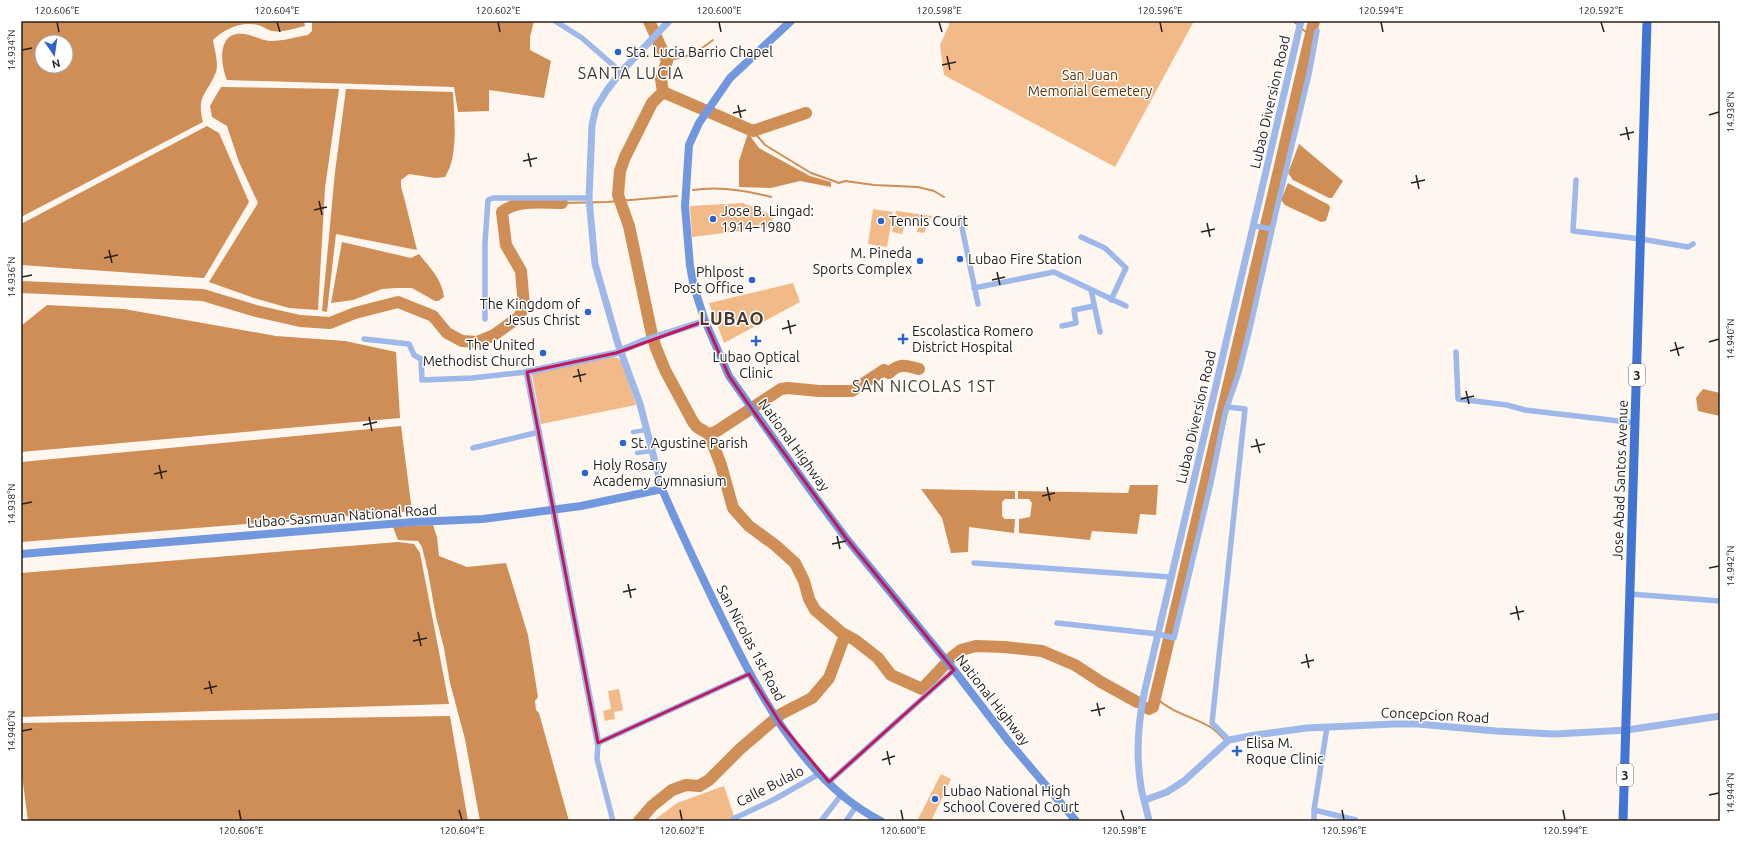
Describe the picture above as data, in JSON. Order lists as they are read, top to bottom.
{
  "streets": {
    "highway": ["3", "Jose Abad Santos Avenue"],
    "main road": ["National Highway", "Lubao-Sasmuan National Road", "San Nicolas 1st Road"],
    "street": ["Lubao Diversion Road", "Concepcion Road", "Calle Bulalo"]
  },
  "crossings": [
    ["Jose Abad Santos Avenue", "Concepcion Road"],
    ["Lubao-Sasmuan National Road", "San Nicolas 1st Road"],
    ["San Nicolas 1st Road", "Calle Bulalo"]
  ],
  "districts": ["SANTA LUCIA", "LUBAO", "SAN NICOLAS 1ST"],
  "parks": ["San Juan Memorial Cemetery"],
  "places": {
    "other": [
      "Sta. Lucia Barrio Chapel",
      "Jose B. Lingad: 1914–1980",
      "Tennis Court",
      "Lubao Fire Station",
      "M. Pineda Sports Complex",
      "Phlpost Post Office",
      "The Kingdom of Jesus Christ",
      "The United Methodist Church",
      "St. Agustine Parish",
      "Holy Rosary Academy Gymnasium",
      "Lubao National High School Covered Court"
    ],
    "health": ["Escolastica Romero District Hospital", "Lubao Optical Clinic", "Elisa M. Roque Clinic"]
  },
  "north": "bottom",
  "coordinates": [
    "120.606°E",
    "120.604°E",
    "120.602°E",
    "120.600°E",
    "120.598°E",
    "120.596°E",
    "120.594°E",
    "120.592°E",
    "14.934°N",
    "14.938°N",
    "14.936°N",
    "14.940°N",
    "14.942°N",
    "14.944°N"
  ]
}
